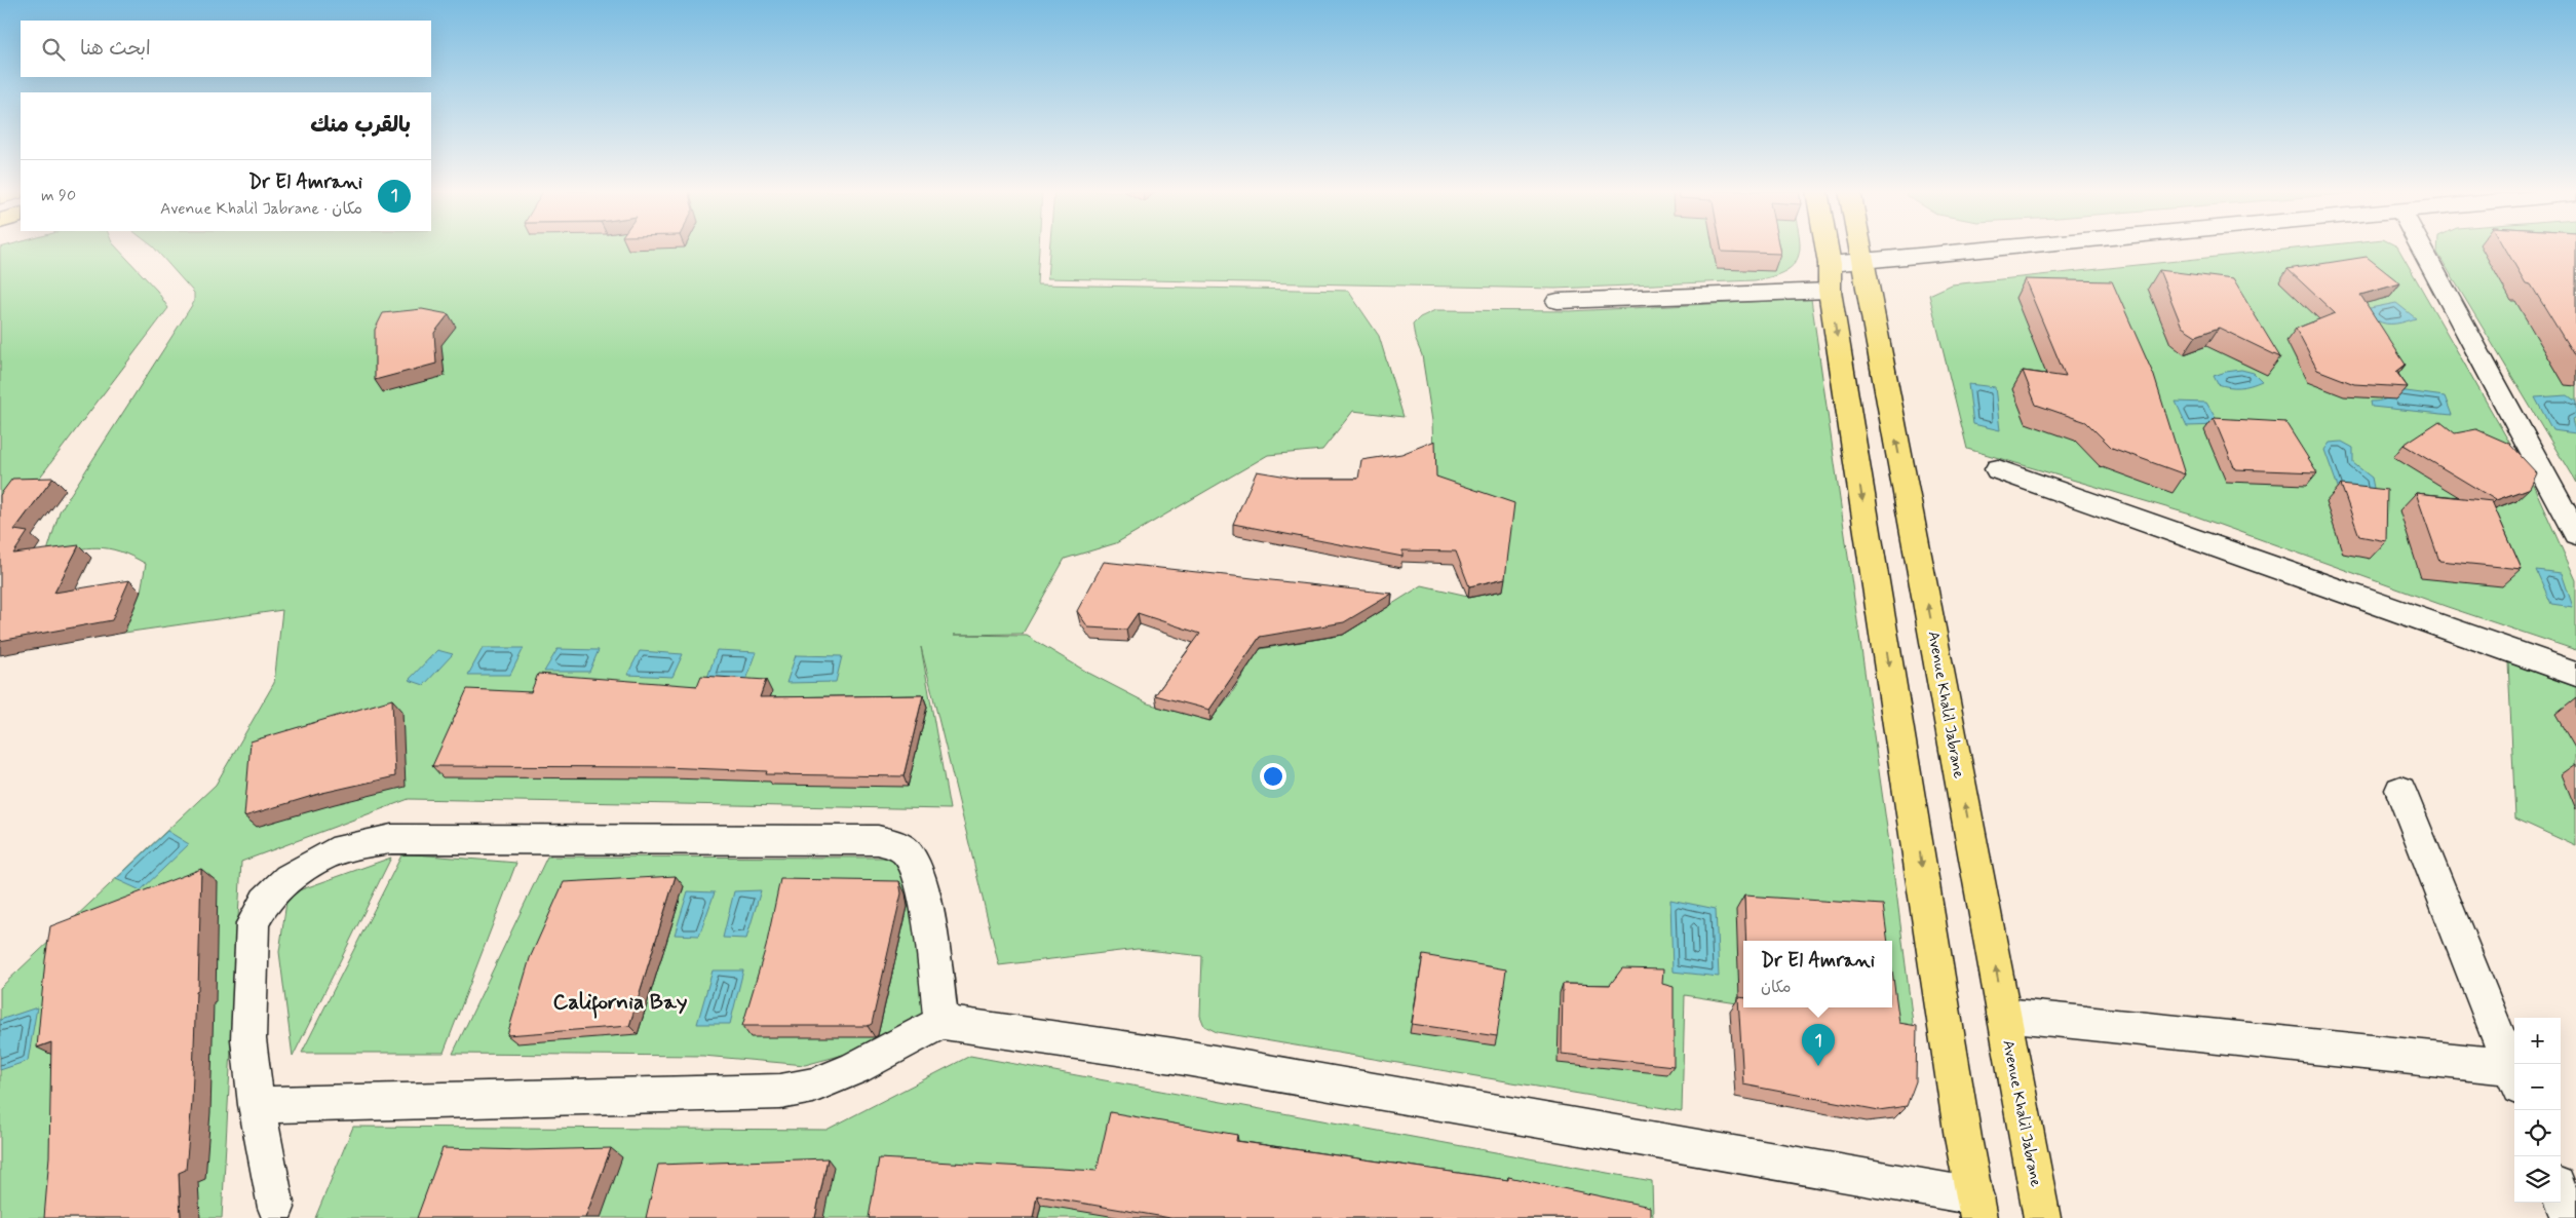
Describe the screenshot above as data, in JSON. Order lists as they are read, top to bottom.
{
  "streets": {
    "main road": ["Avenue Khalil Jabrane"]
  },
  "districts": ["California Bay"],
  "page": {
    "search": "ابحث هنا",
    "heading": "بالقرب منك",
    "list": [
      {
        "mark": "1",
        "name": "Dr El Amrani",
        "note": "مكان · Avenue Khalil Jabrane",
        "value": "90 m"
      }
    ],
    "popup": ["Dr El Amrani", "مكان"],
    "map_buttons": ["+", "−"],
    "pins": "1"
  }
}
